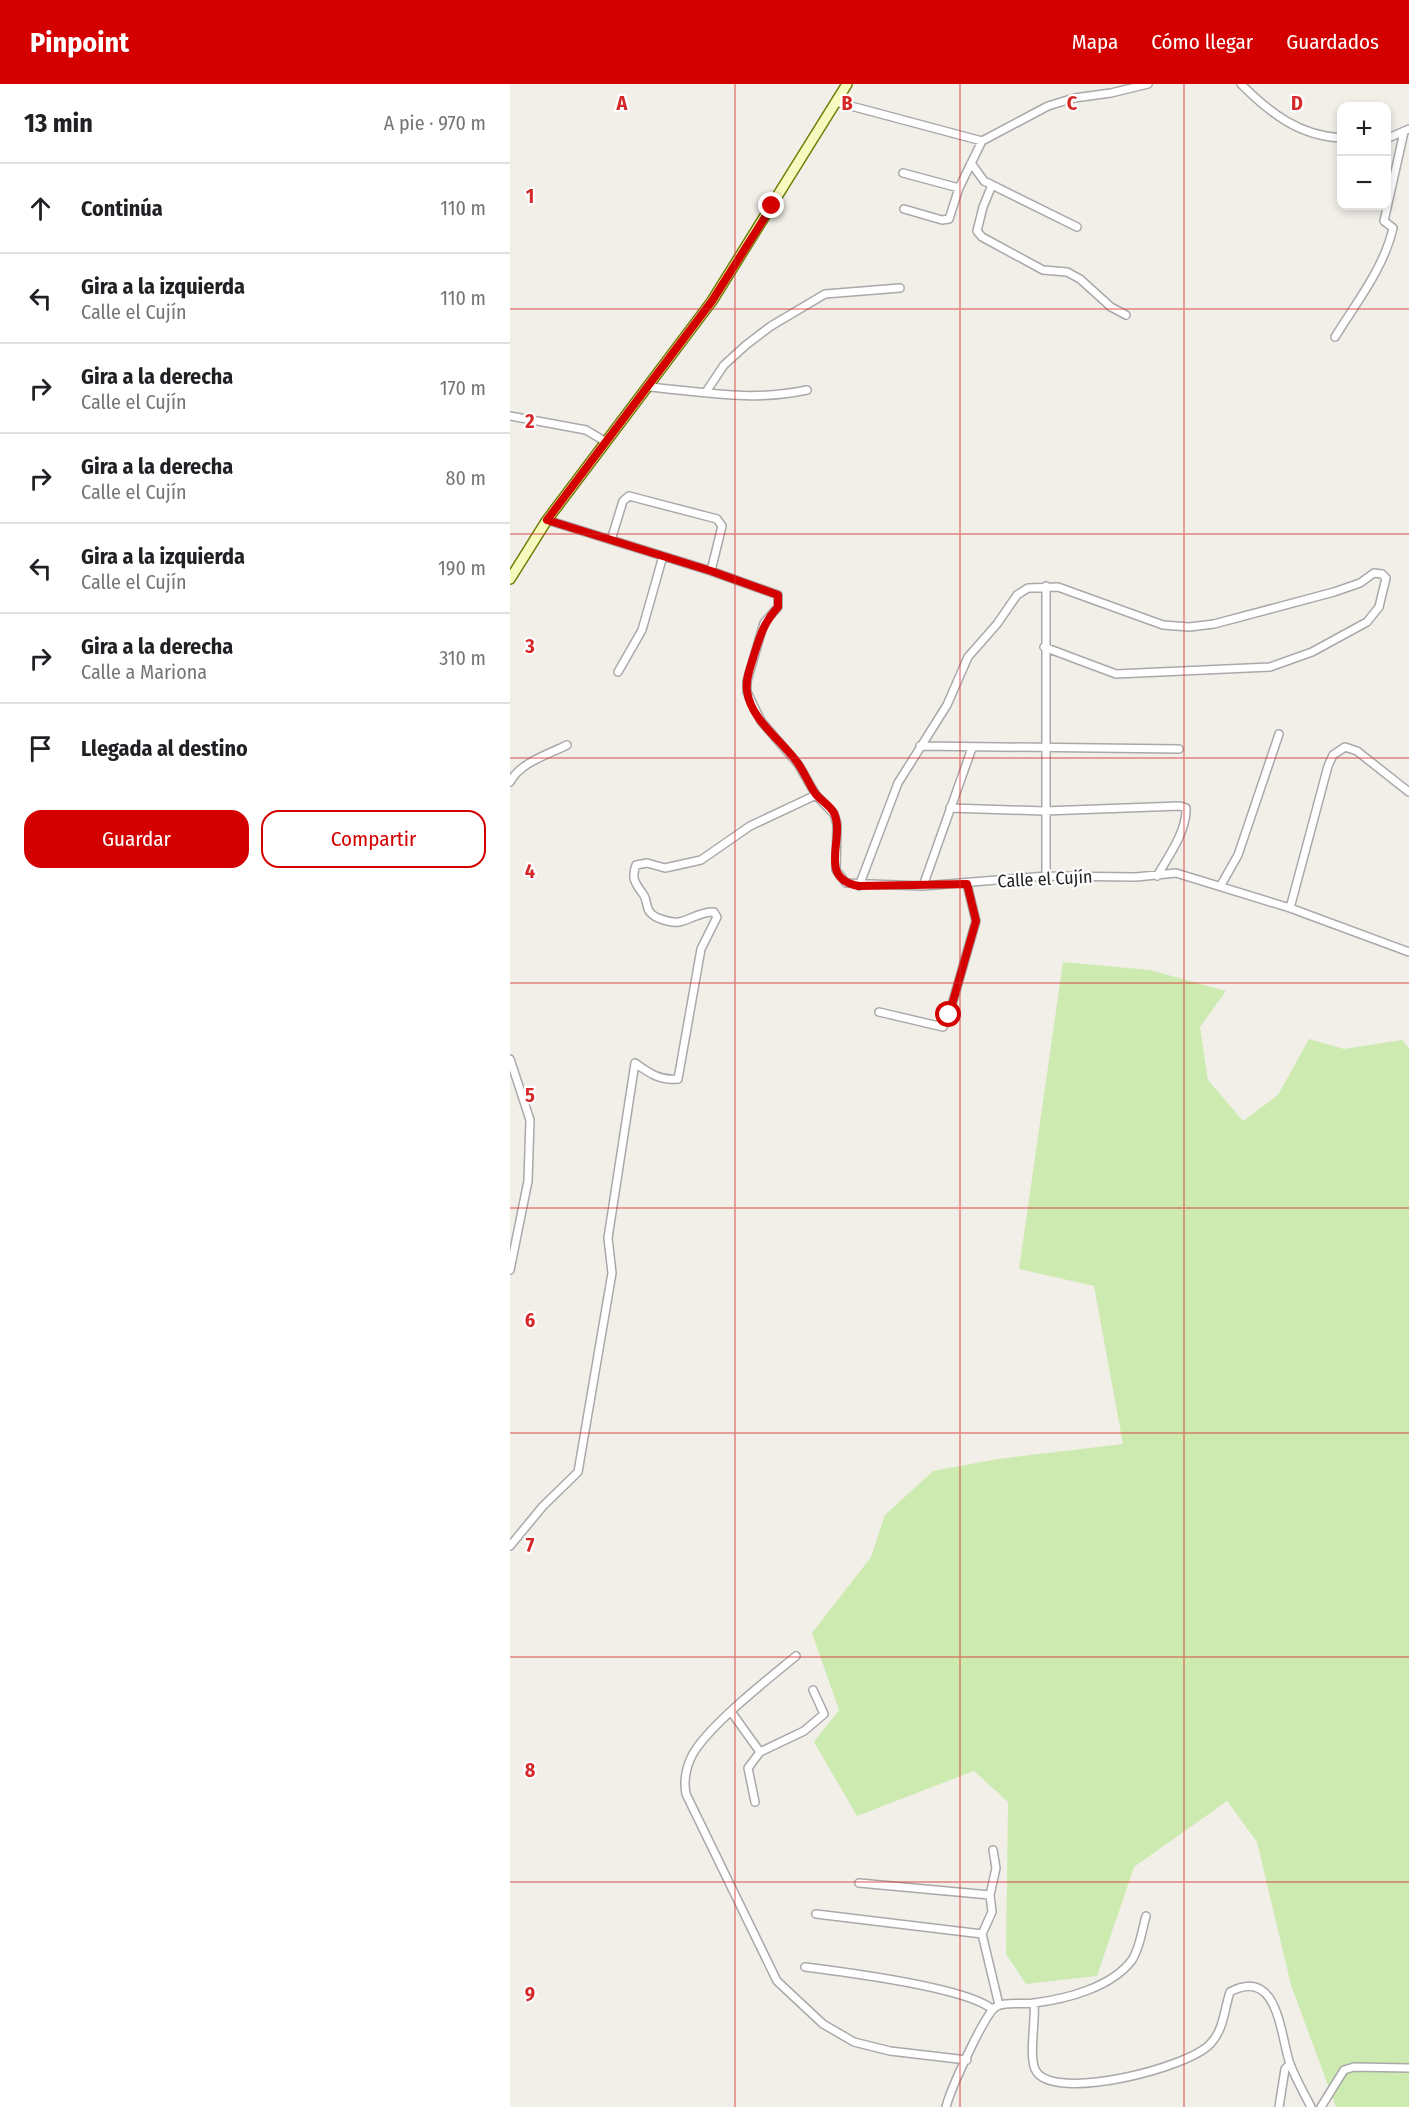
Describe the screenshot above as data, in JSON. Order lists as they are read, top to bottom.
{
  "streets": {
    "street": ["Calle el Cujín"]
  },
  "page": {
    "header": "Pinpoint",
    "nav": ["Mapa", "Cómo llegar", "Guardados"],
    "heading": ["13 min", "A pie · 970 m"],
    "map_buttons": ["+", "−"],
    "list": [
      ["Continúa", "110 m"],
      ["Gira a la izquierda", "Calle el Cujín", "110 m"],
      ["Gira a la derecha", "Calle el Cujín", "170 m"],
      ["Gira a la derecha", "Calle el Cujín", "80 m"],
      ["Gira a la izquierda", "Calle el Cujín", "190 m"],
      ["Gira a la derecha", "Calle a Mariona", "310 m"],
      "Llegada al destino"
    ],
    "buttons": ["Guardar", "Compartir"]
  },
  "grid": {
    "columns": [
      "A",
      "B",
      "C",
      "D"
    ],
    "rows": [
      "1",
      "2",
      "3",
      "4",
      "5",
      "6",
      "7",
      "8",
      "9"
    ]
  }
}
